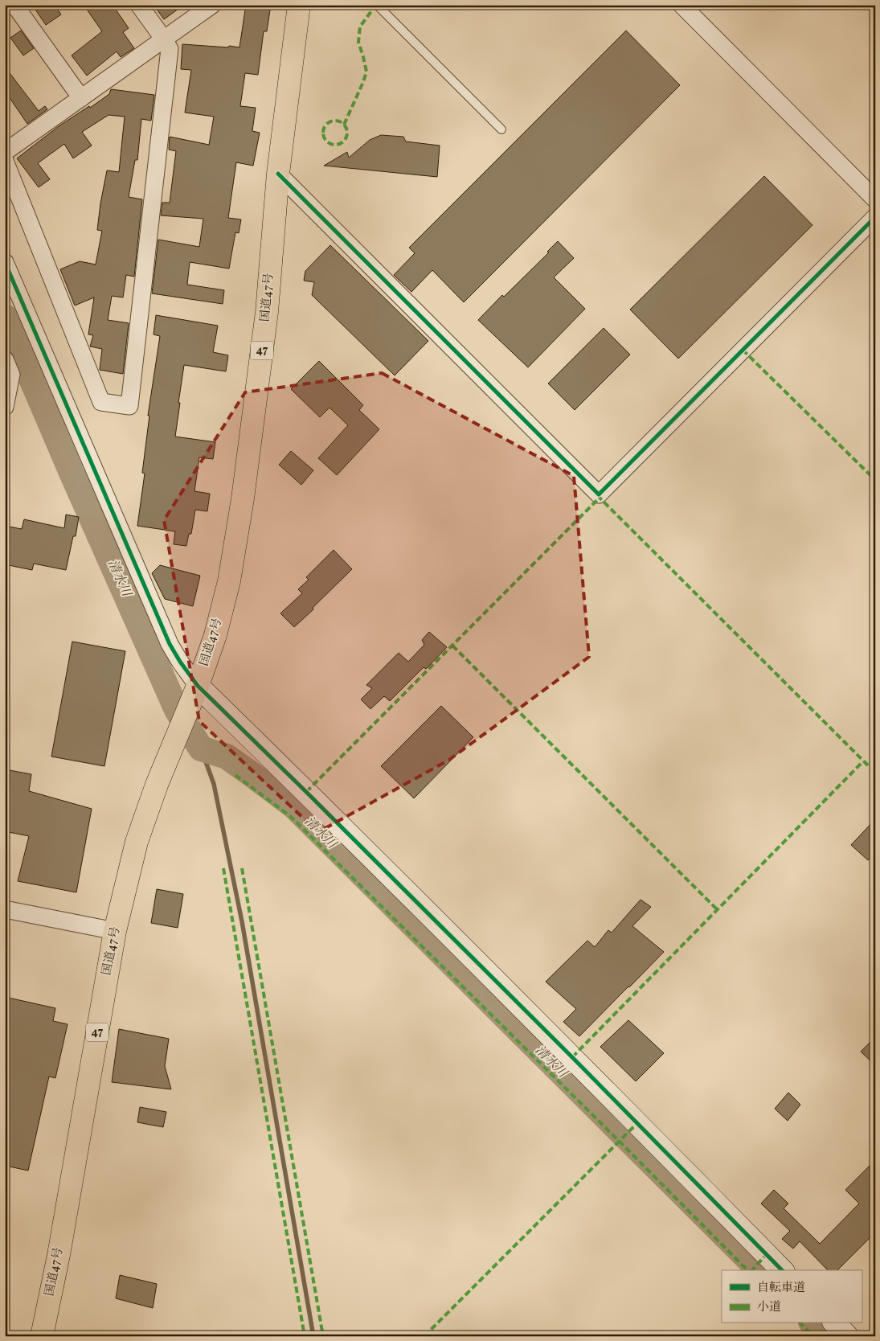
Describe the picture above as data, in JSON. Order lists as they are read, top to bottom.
{
  "streets": {
    "highway": ["国道47号", "47"]
  },
  "water": ["清水川"],
  "legend": ["自転車道", "小道"]
}
